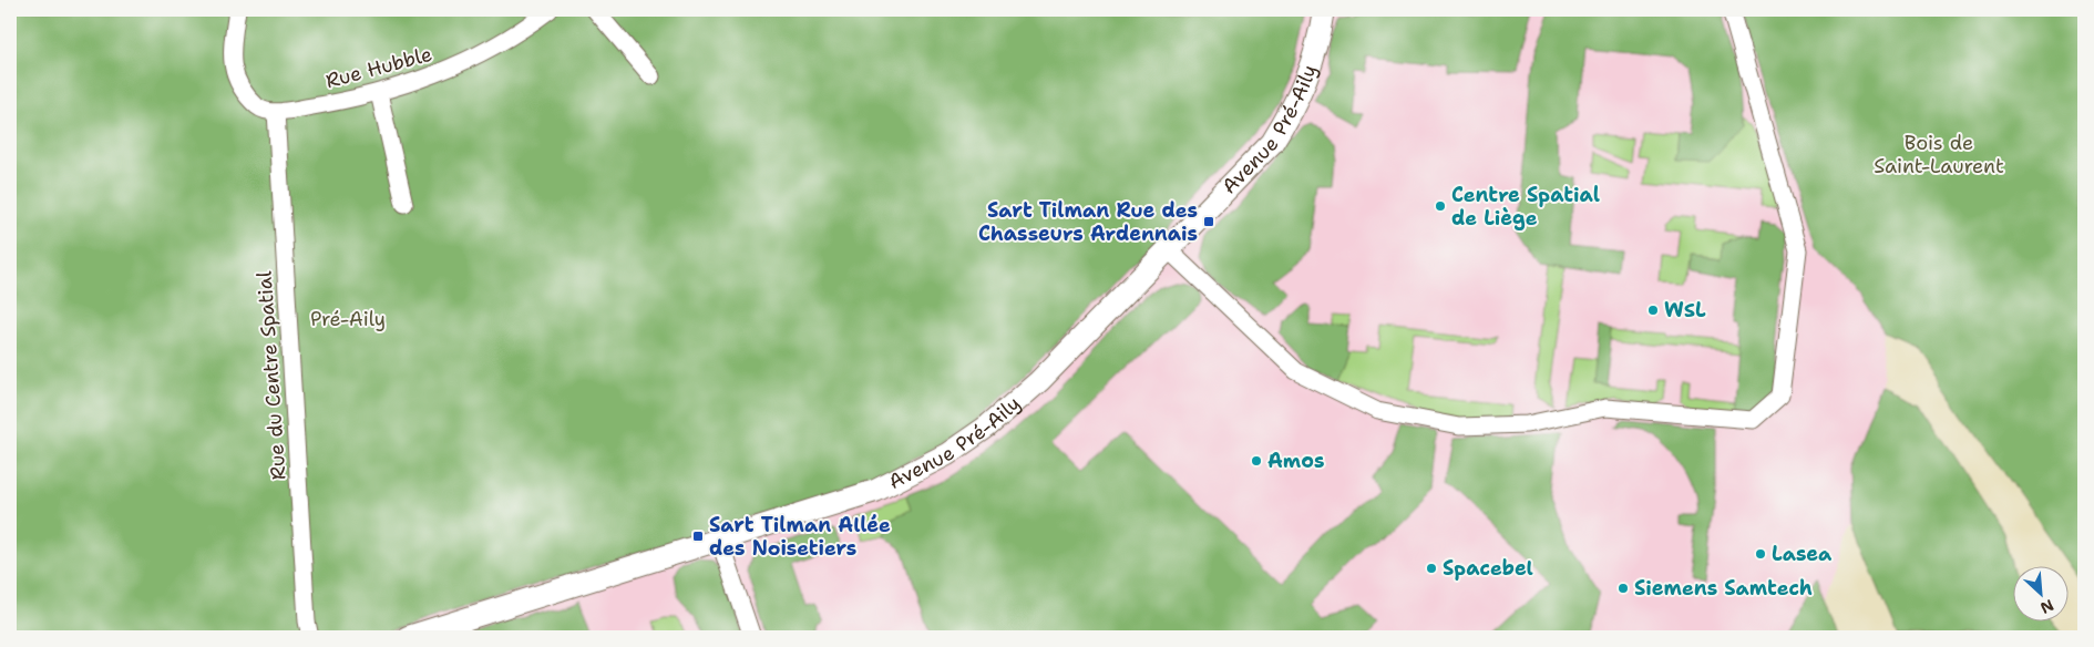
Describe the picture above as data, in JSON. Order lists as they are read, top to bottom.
{
  "streets": {
    "street": ["Rue Hubble", "Avenue Pré-Aily", "Rue du Centre Spatial"]
  },
  "crossings": [
    ["Rue Hubble", "Rue du Centre Spatial"]
  ],
  "parks": ["Bois de Saint-Laurent", "Pré-Aily"],
  "places": {
    "other": [
      "Centre Spatial de Liège",
      "WSL",
      "Amos",
      "Lasea",
      "Spacebel",
      "Siemens Samtech"
    ],
    "transit": ["Sart Tilman Rue des Chasseurs Ardennais", "Sart Tilman Allée des Noisetiers"]
  },
  "north": "bottom right"
}
